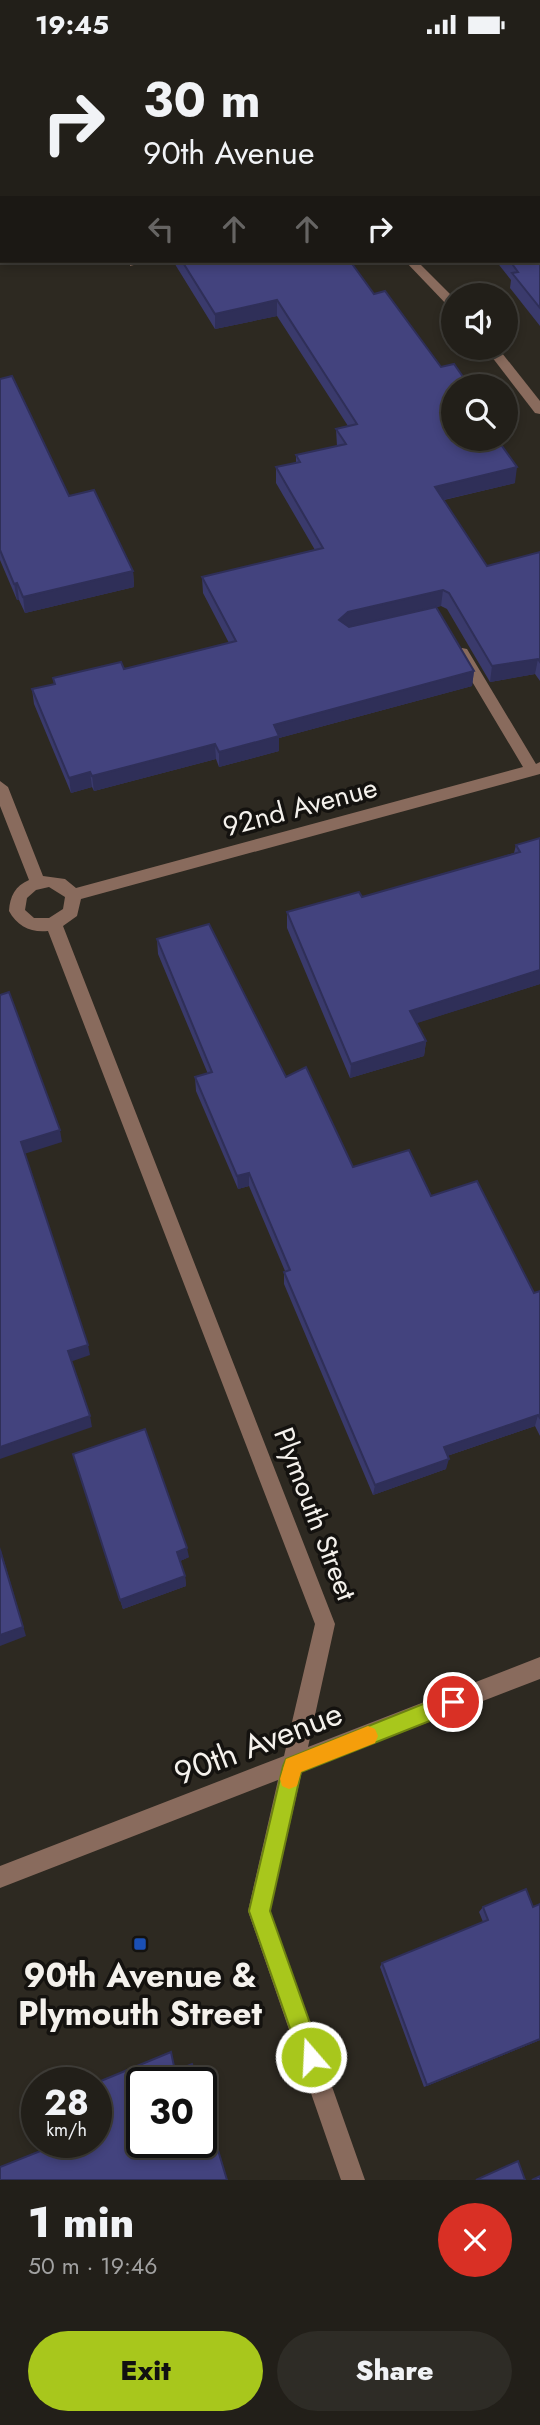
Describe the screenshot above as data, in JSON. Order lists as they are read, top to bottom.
{
  "streets": {
    "street": ["92nd Avenue", "Plymouth Street", "90th Avenue"]
  },
  "crossings": [
    ["92nd Avenue", "Plymouth Street"],
    ["Plymouth Street", "90th Avenue"]
  ],
  "places": {
    "transit": ["90th Avenue & Plymouth Street"]
  },
  "page": {
    "status": "19:45",
    "turn": ["30 m", "90th Avenue"],
    "speed": "28 km/h",
    "limit": "30",
    "heading": ["1 min", "50 m · 19:46"],
    "buttons": ["Exit", "Share"]
  }
}
